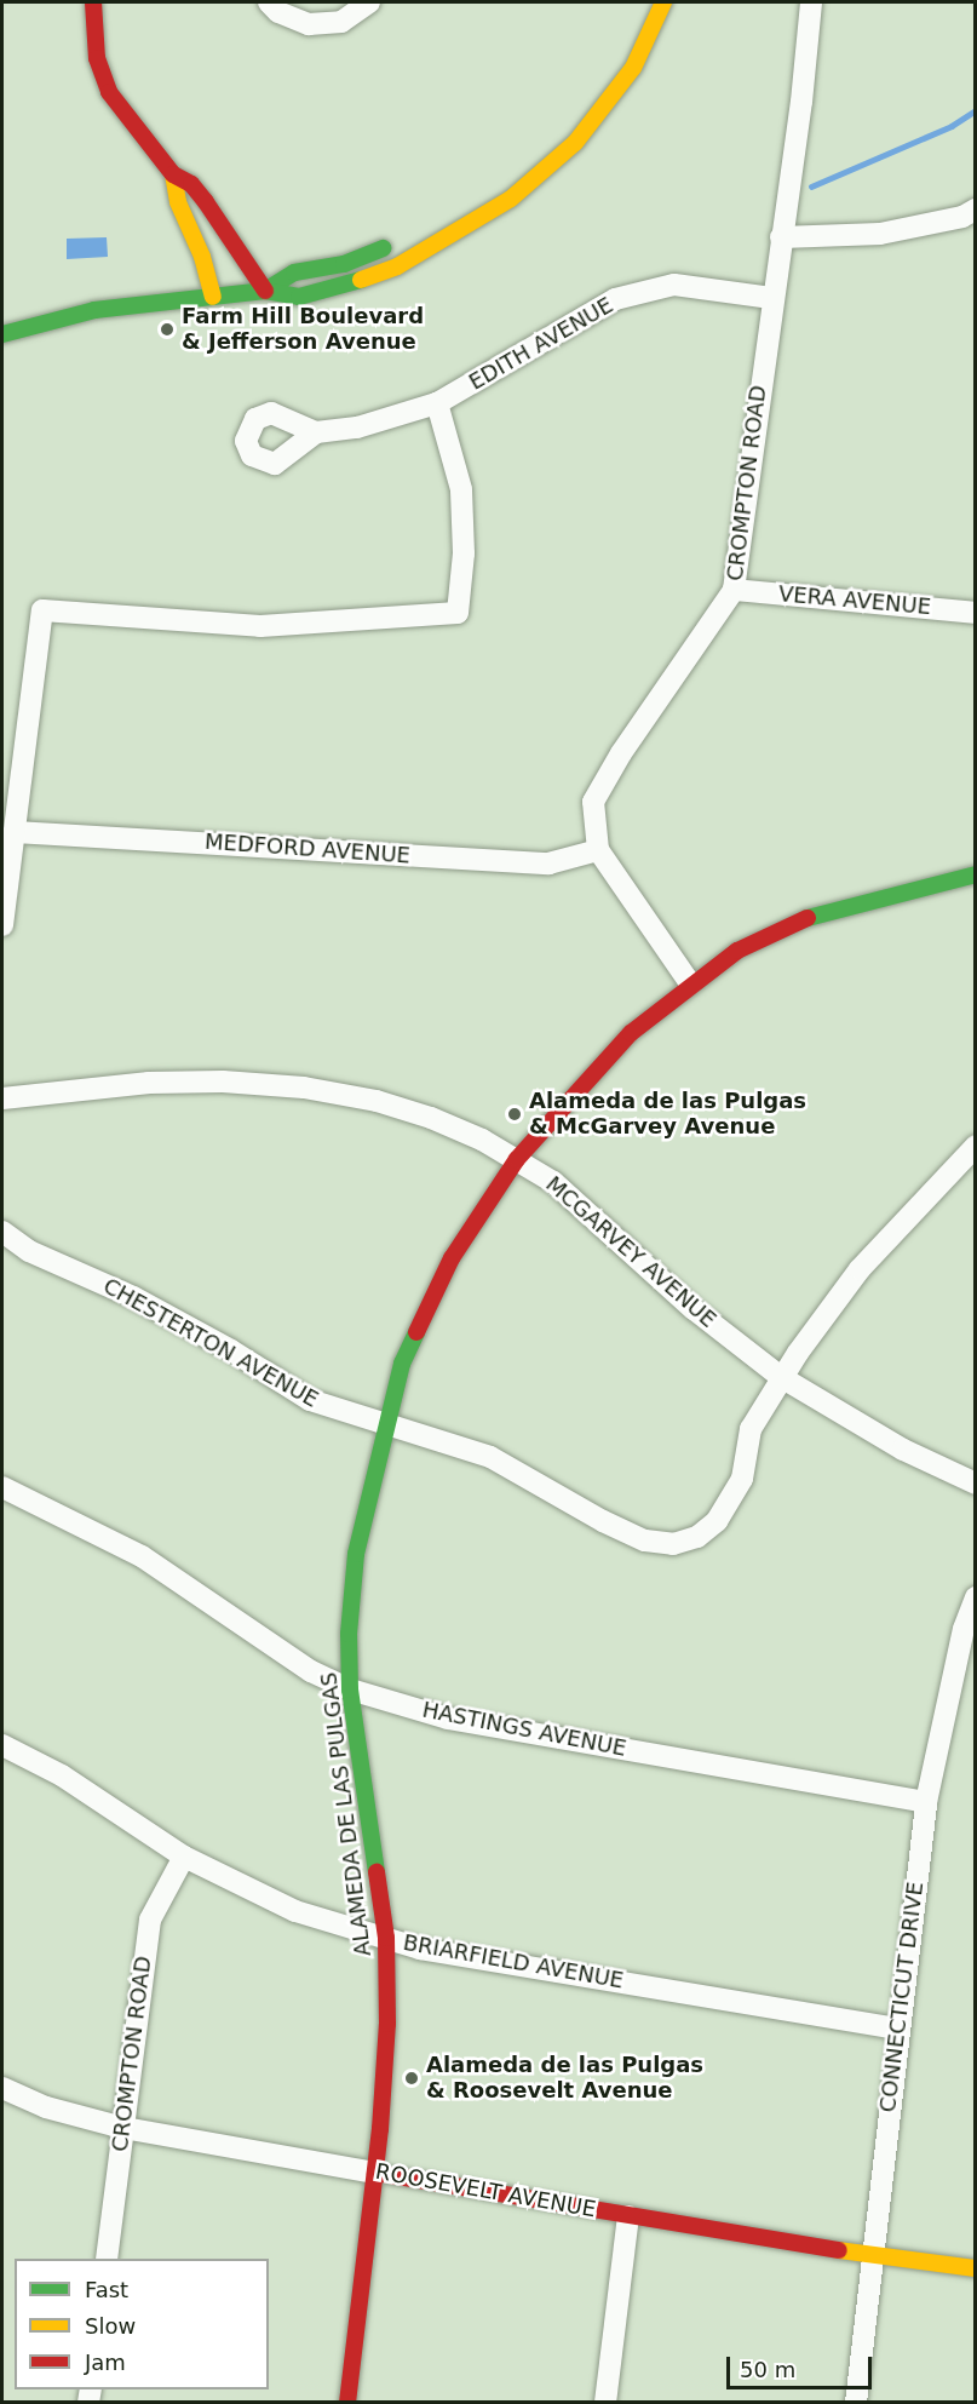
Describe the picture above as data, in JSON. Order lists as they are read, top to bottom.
{
  "streets": {
    "main road": ["ALAMEDA DE LAS PULGAS", "ROOSEVELT AVENUE"],
    "street": [
      "EDITH AVENUE",
      "CROMPTON ROAD",
      "VERA AVENUE",
      "MEDFORD AVENUE",
      "MCGARVEY AVENUE",
      "CHESTERTON AVENUE",
      "HASTINGS AVENUE",
      "BRIARFIELD AVENUE",
      "CONNECTICUT DRIVE"
    ]
  },
  "crossings": [
    ["EDITH AVENUE", "CROMPTON ROAD"],
    ["CROMPTON ROAD", "VERA AVENUE"],
    ["CROMPTON ROAD", "MEDFORD AVENUE"],
    ["CROMPTON ROAD", "ALAMEDA DE LAS PULGAS"],
    ["CROMPTON ROAD", "BRIARFIELD AVENUE"],
    ["CROMPTON ROAD", "ROOSEVELT AVENUE"],
    ["MCGARVEY AVENUE", "CHESTERTON AVENUE"],
    ["MCGARVEY AVENUE", "ALAMEDA DE LAS PULGAS"],
    ["CHESTERTON AVENUE", "ALAMEDA DE LAS PULGAS"],
    ["HASTINGS AVENUE", "ALAMEDA DE LAS PULGAS"],
    ["HASTINGS AVENUE", "CONNECTICUT DRIVE"],
    ["ALAMEDA DE LAS PULGAS", "BRIARFIELD AVENUE"],
    ["ALAMEDA DE LAS PULGAS", "ROOSEVELT AVENUE"],
    ["BRIARFIELD AVENUE", "CONNECTICUT DRIVE"],
    ["CONNECTICUT DRIVE", "ROOSEVELT AVENUE"]
  ],
  "places": ["Farm Hill Boulevard & Jefferson Avenue", "Alameda de las Pulgas & McGarvey Avenue", "Alameda de las Pulgas & Roosevelt Avenue"],
  "legend": ["Fast", "Slow", "Jam"],
  "scale_bar": "50 m"
}
